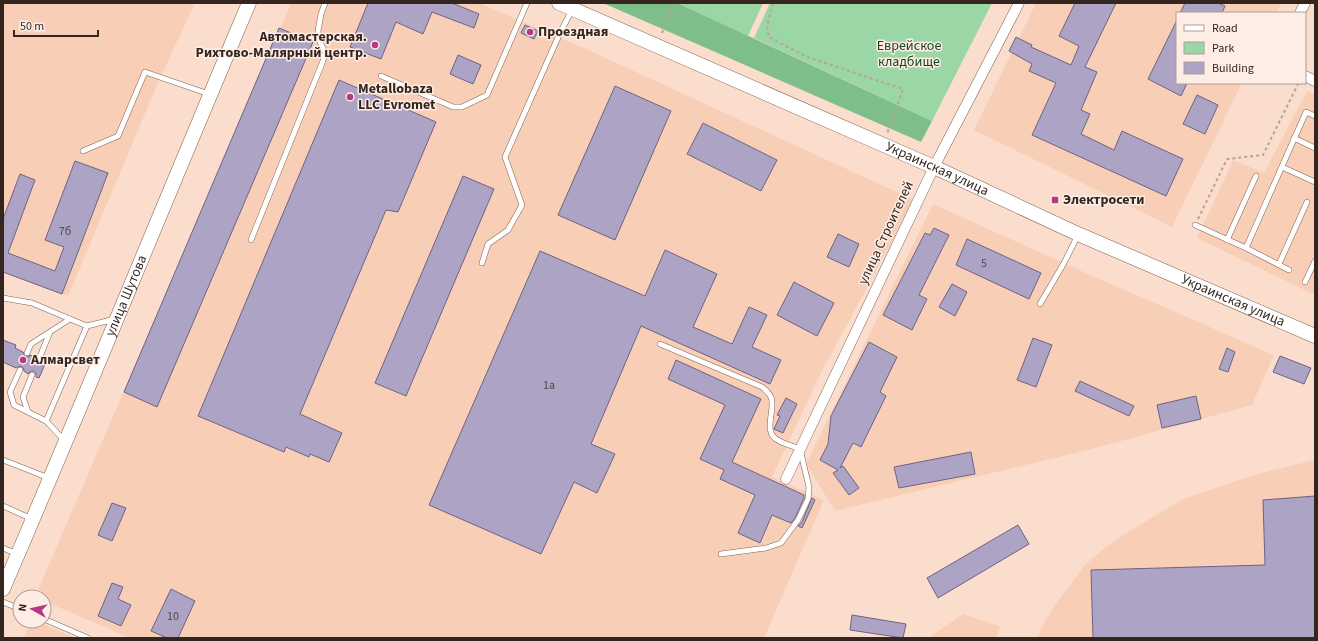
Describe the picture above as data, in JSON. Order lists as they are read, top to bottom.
{
  "streets": {
    "street": ["Украинская улица", "улица Строителей", "улица Шутова"]
  },
  "crossings": [
    ["Украинская улица", "улица Строителей"]
  ],
  "parks": ["Еврейское кладбище"],
  "places": {
    "other": [
      "Проездная",
      "Автомастерская. Рихтово-Малярный центр.",
      "Metallobaza LLC Evromet",
      "Алмарсвет"
    ],
    "transit": ["Электросети"]
  },
  "house_numbers": [
    "7б",
    "5",
    "1а",
    "10"
  ],
  "legend": ["Road", "Park", "Building"],
  "scale_bar": "50 m",
  "north": "left"
}
